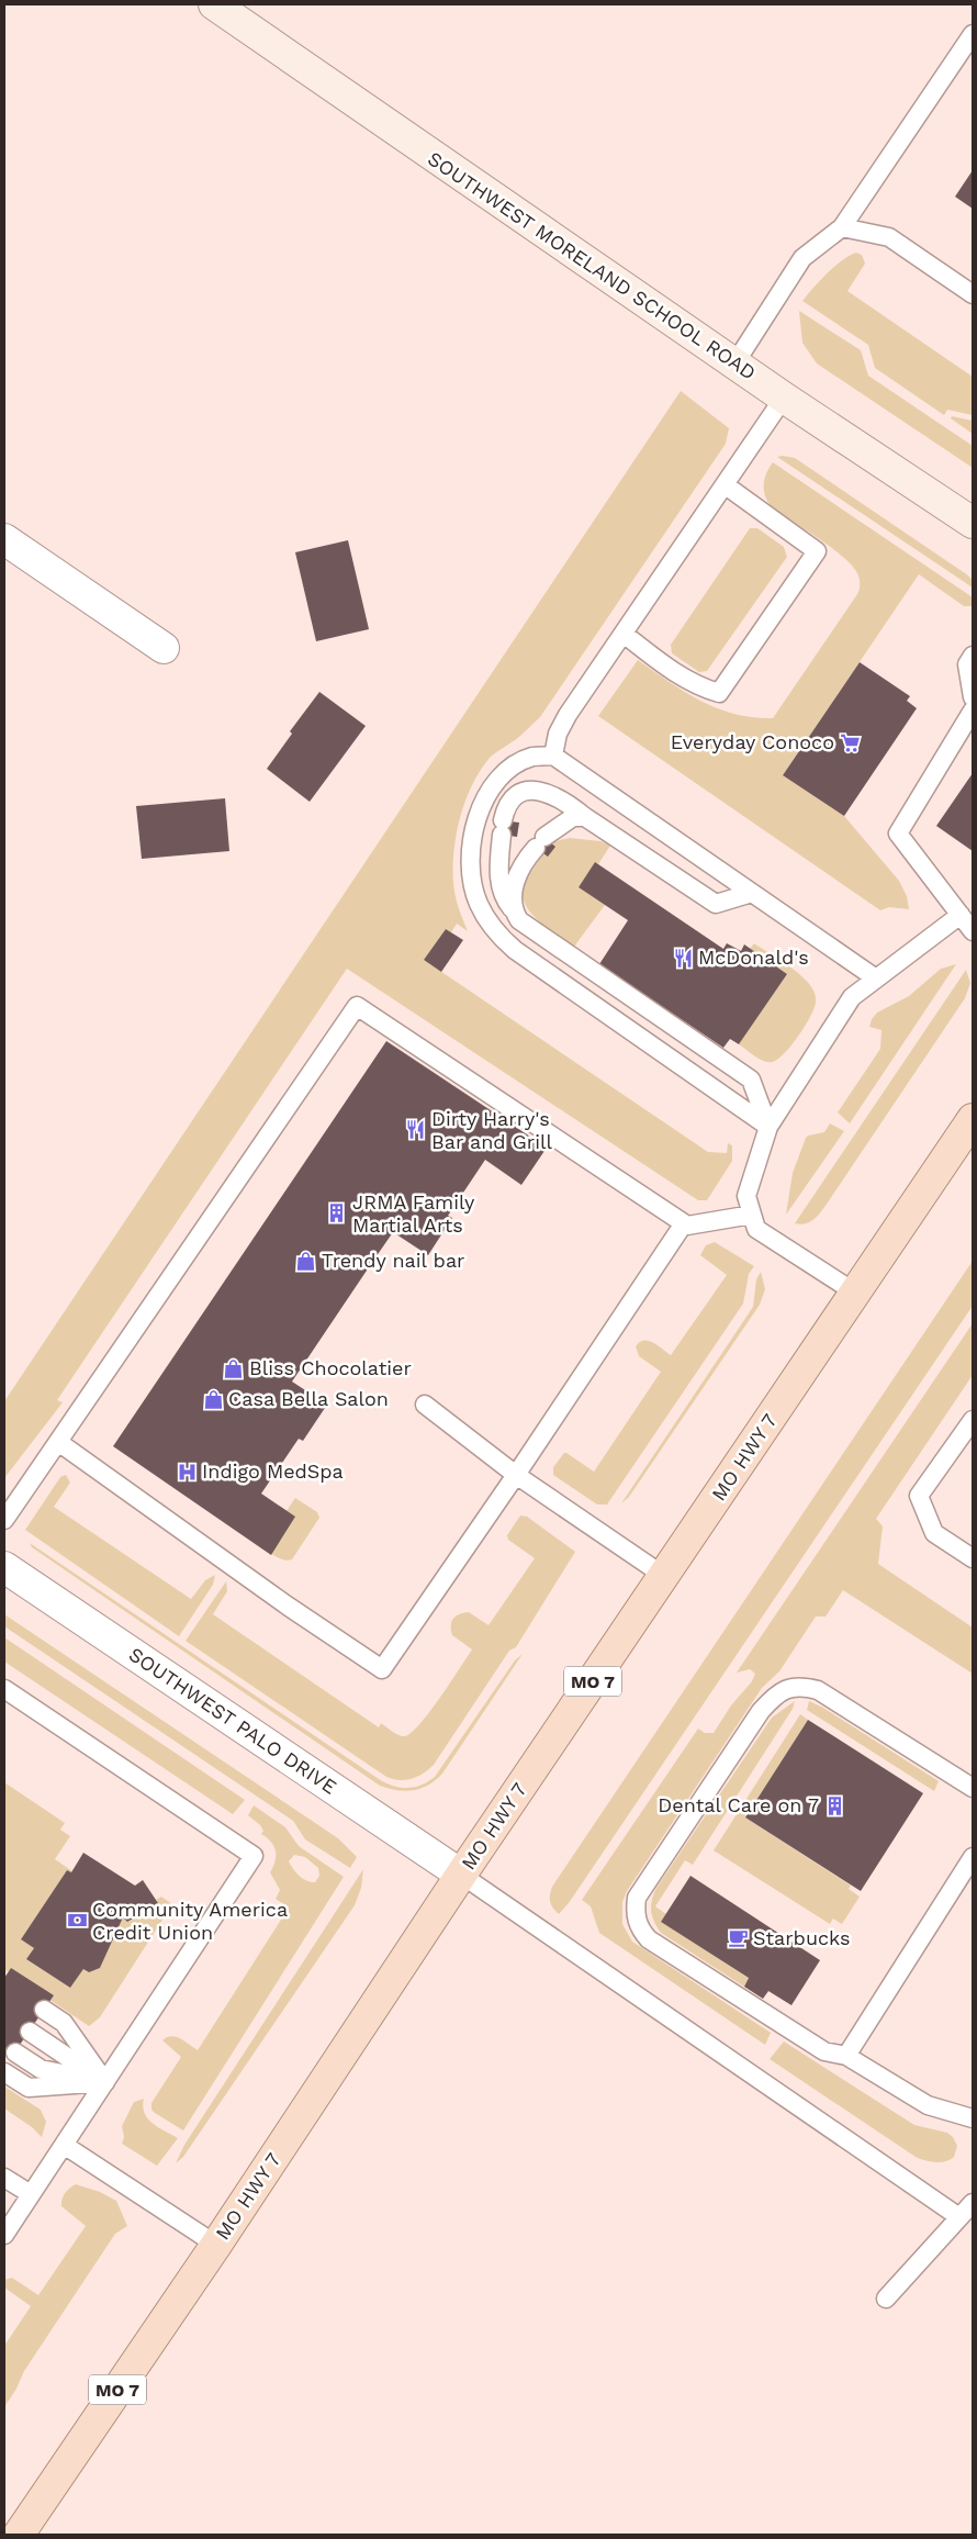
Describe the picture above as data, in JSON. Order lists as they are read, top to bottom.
{
  "streets": {
    "main road": ["SOUTHWEST MORELAND SCHOOL ROAD", "MO HWY 7", "MO 7"],
    "street": ["SOUTHWEST PALO DRIVE"]
  },
  "crossings": [
    ["MO HWY 7", "SOUTHWEST PALO DRIVE"]
  ],
  "places": {
    "supermarket": ["Everyday Conoco"],
    "restaurant": ["McDonald's", "Dirty Harry's Bar and Grill"],
    "building": ["JRMA Family Martial Arts", "Dental Care on 7"],
    "shop": ["Trendy nail bar", "Bliss Chocolatier", "Casa Bella Salon"],
    "hospital": ["Indigo MedSpa"],
    "bank": ["Community America Credit Union"],
    "cafe": ["Starbucks"]
  }
}
